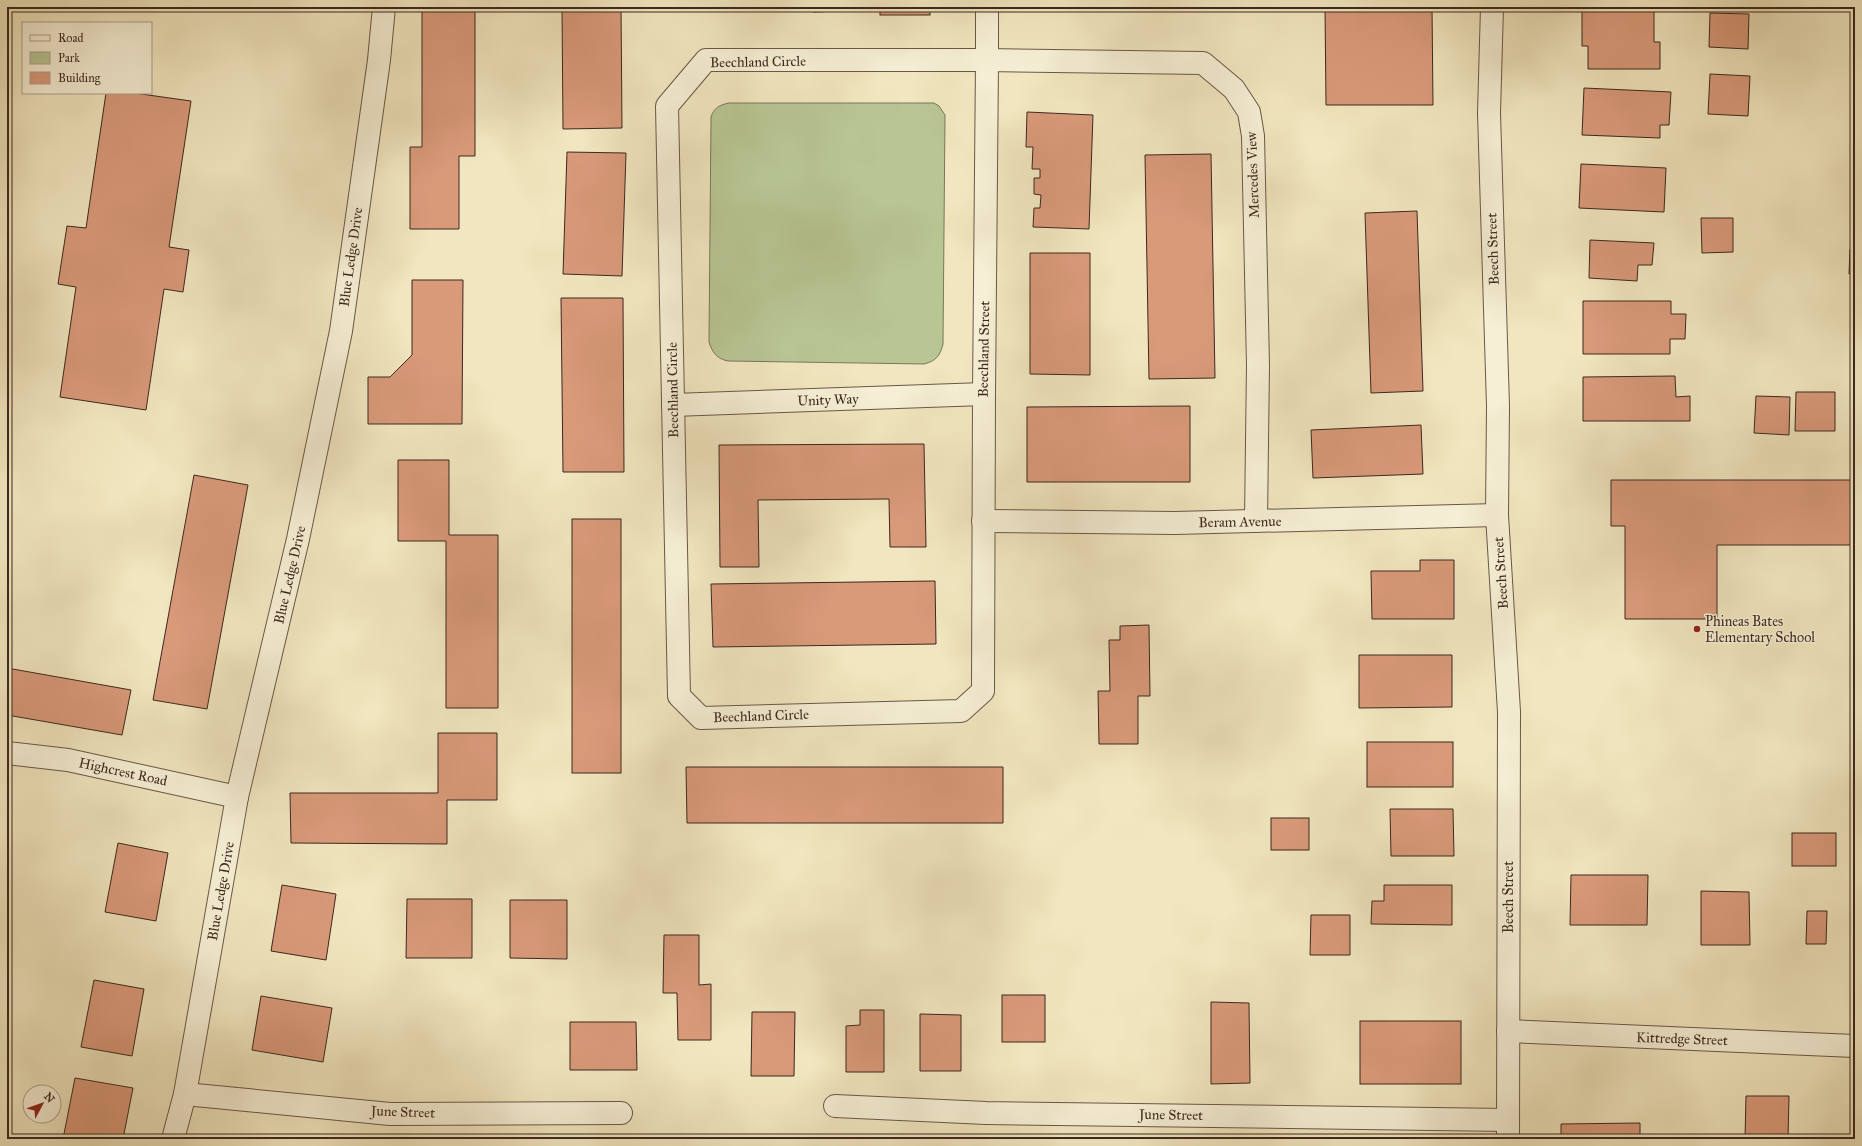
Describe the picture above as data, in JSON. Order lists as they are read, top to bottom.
{
  "streets": {
    "street": [
      "Beechland Circle",
      "Mercedes View",
      "Beech Street",
      "Blue Ledge Drive",
      "Beechland Street",
      "Unity Way",
      "Beram Avenue",
      "Highcrest Road",
      "Kittredge Street",
      "June Street"
    ]
  },
  "crossings": [
    ["Beechland Circle", "Mercedes View"],
    ["Beechland Circle", "Beechland Street"],
    ["Beechland Circle", "Unity Way"],
    ["Mercedes View", "Beechland Street"],
    ["Mercedes View", "Beram Avenue"],
    ["Beech Street", "Beram Avenue"],
    ["Beech Street", "Kittredge Street"],
    ["Beech Street", "June Street"],
    ["Blue Ledge Drive", "Highcrest Road"],
    ["Blue Ledge Drive", "June Street"],
    ["Beechland Street", "Unity Way"],
    ["Beechland Street", "Beram Avenue"]
  ],
  "places": ["Phineas Bates Elementary School"],
  "legend": ["Road", "Park", "Building"],
  "north": "top right"
}
